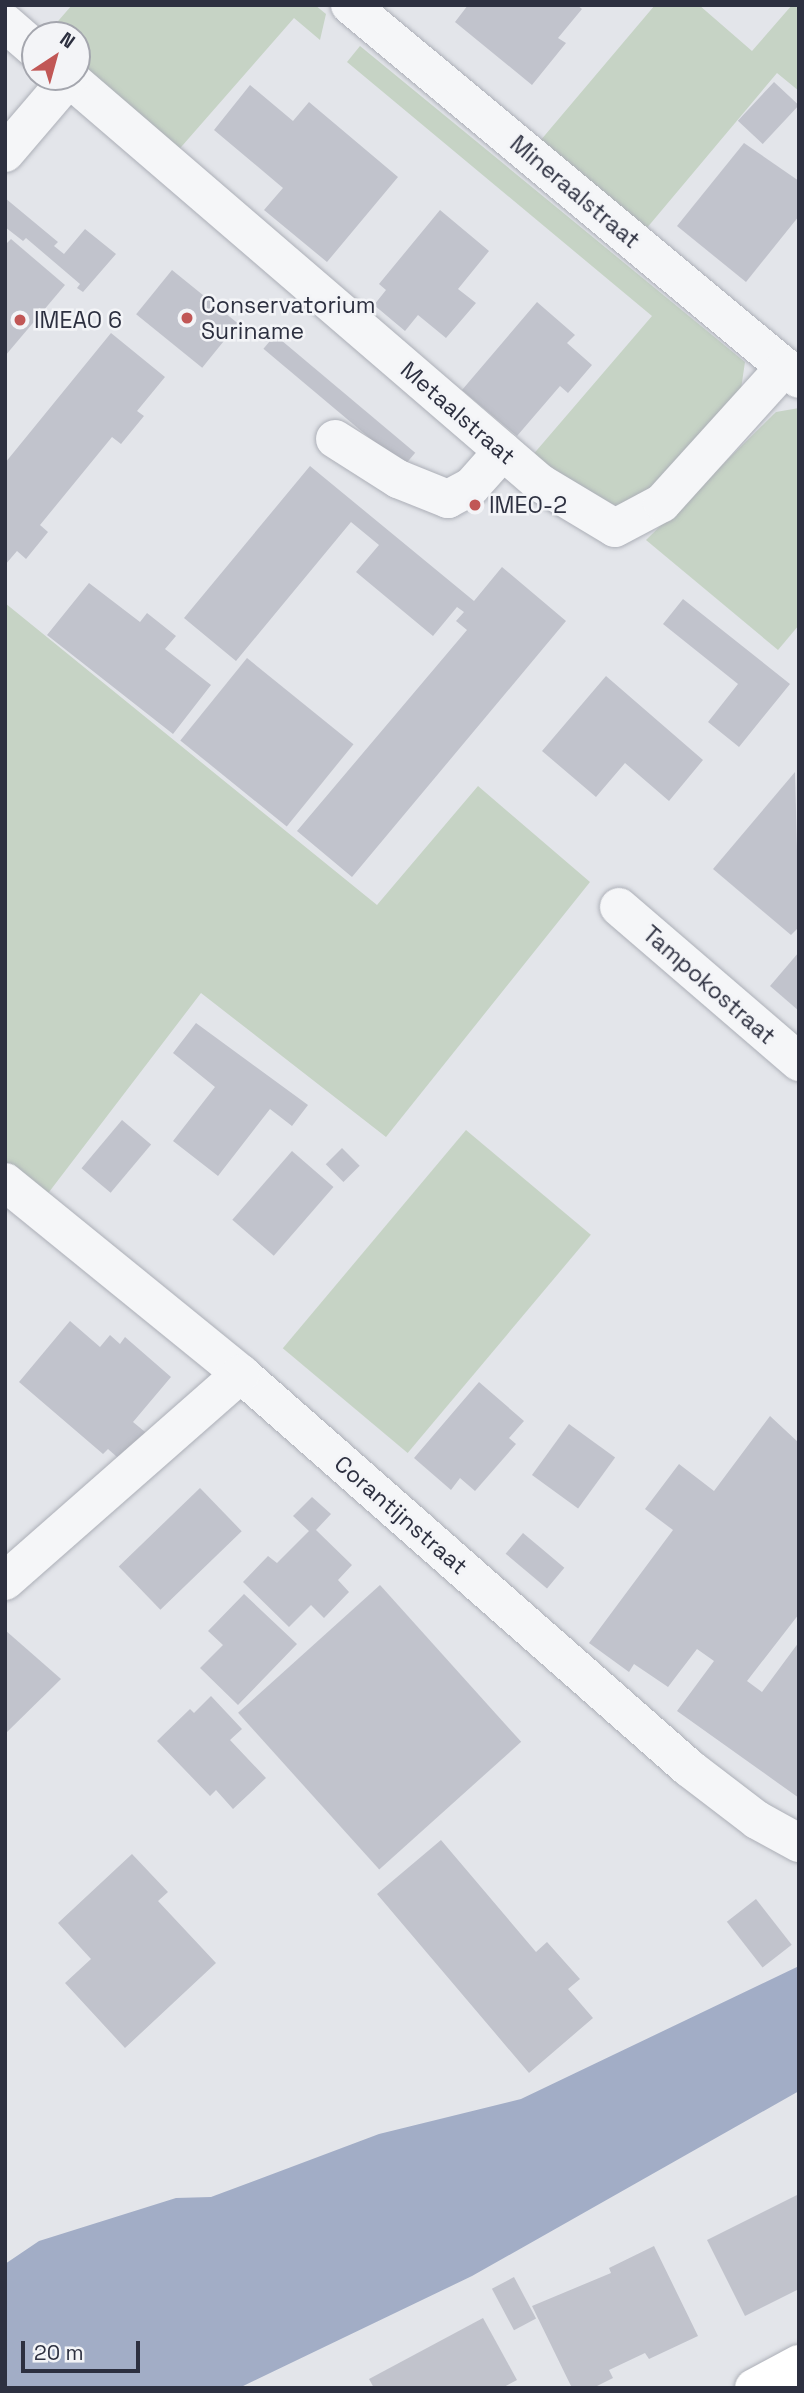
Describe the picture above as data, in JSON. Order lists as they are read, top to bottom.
{
  "streets": {
    "street": [
      "Mineraalstraat",
      "Metaalstraat",
      "Tampokostraat",
      "Corantijnstraat"
    ]
  },
  "crossings": [
    ["Mineraalstraat", "Metaalstraat"]
  ],
  "places": ["Conservatorium Suriname", "IMEAO 6", "IMEO-2"],
  "scale_bar": "20 m",
  "north": "top right"
}
